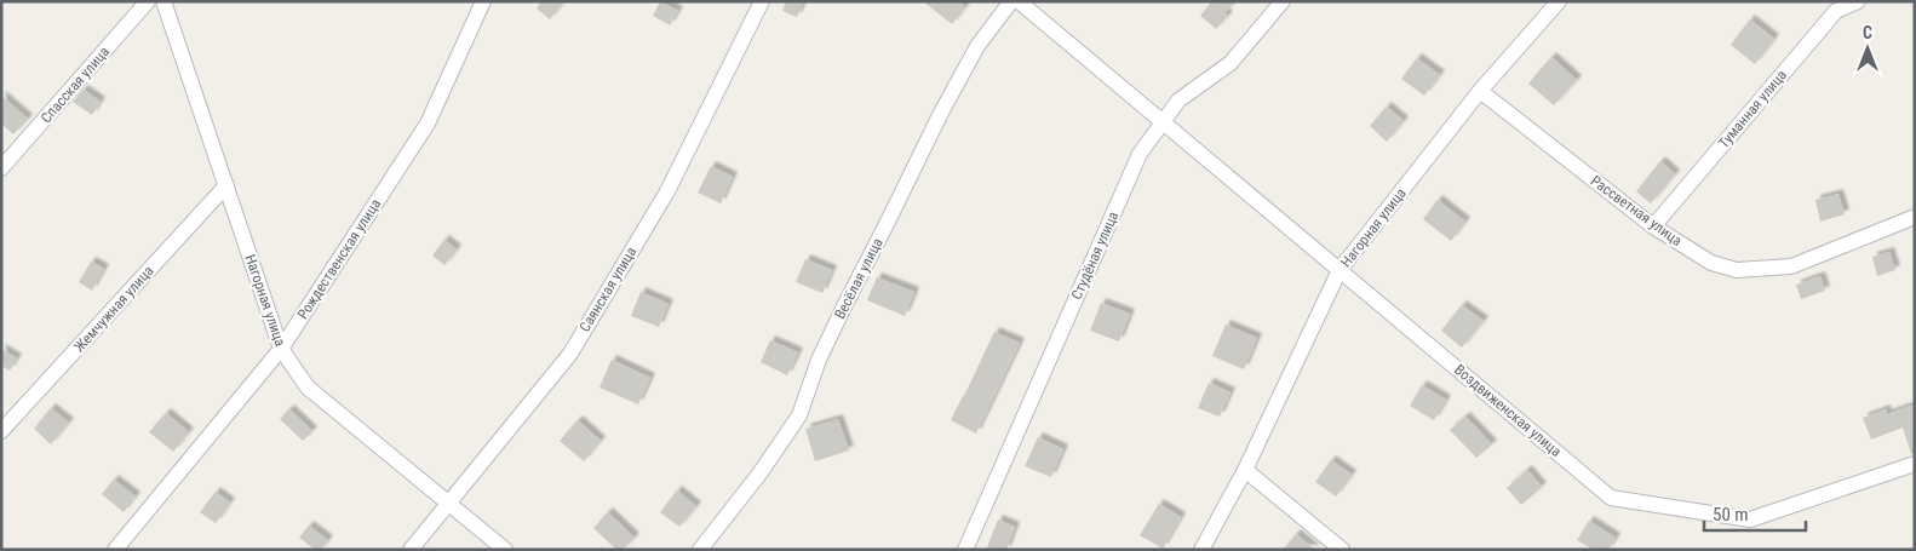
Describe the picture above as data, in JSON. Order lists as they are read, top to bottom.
{
  "streets": {
    "street": [
      "Спасская улица",
      "Туманная улица",
      "Рассветная улица",
      "Нагорная улица",
      "Студёная улица",
      "Рождественская улица",
      "Весёлая улица",
      "Саянская улица",
      "Жемчужная улица",
      "Воздвиженская улица"
    ]
  },
  "crossings": [
    ["Туманная улица", "Рассветная улица"],
    ["Рассветная улица", "Нагорная улица"],
    ["Нагорная улица", "Рождественская улица"],
    ["Нагорная улица", "Саянская улица"],
    ["Нагорная улица", "Жемчужная улица"],
    ["Нагорная улица", "Воздвиженская улица"],
    ["Студёная улица", "Воздвиженская улица"]
  ],
  "scale_bar": "50 m",
  "north": "top"
}
